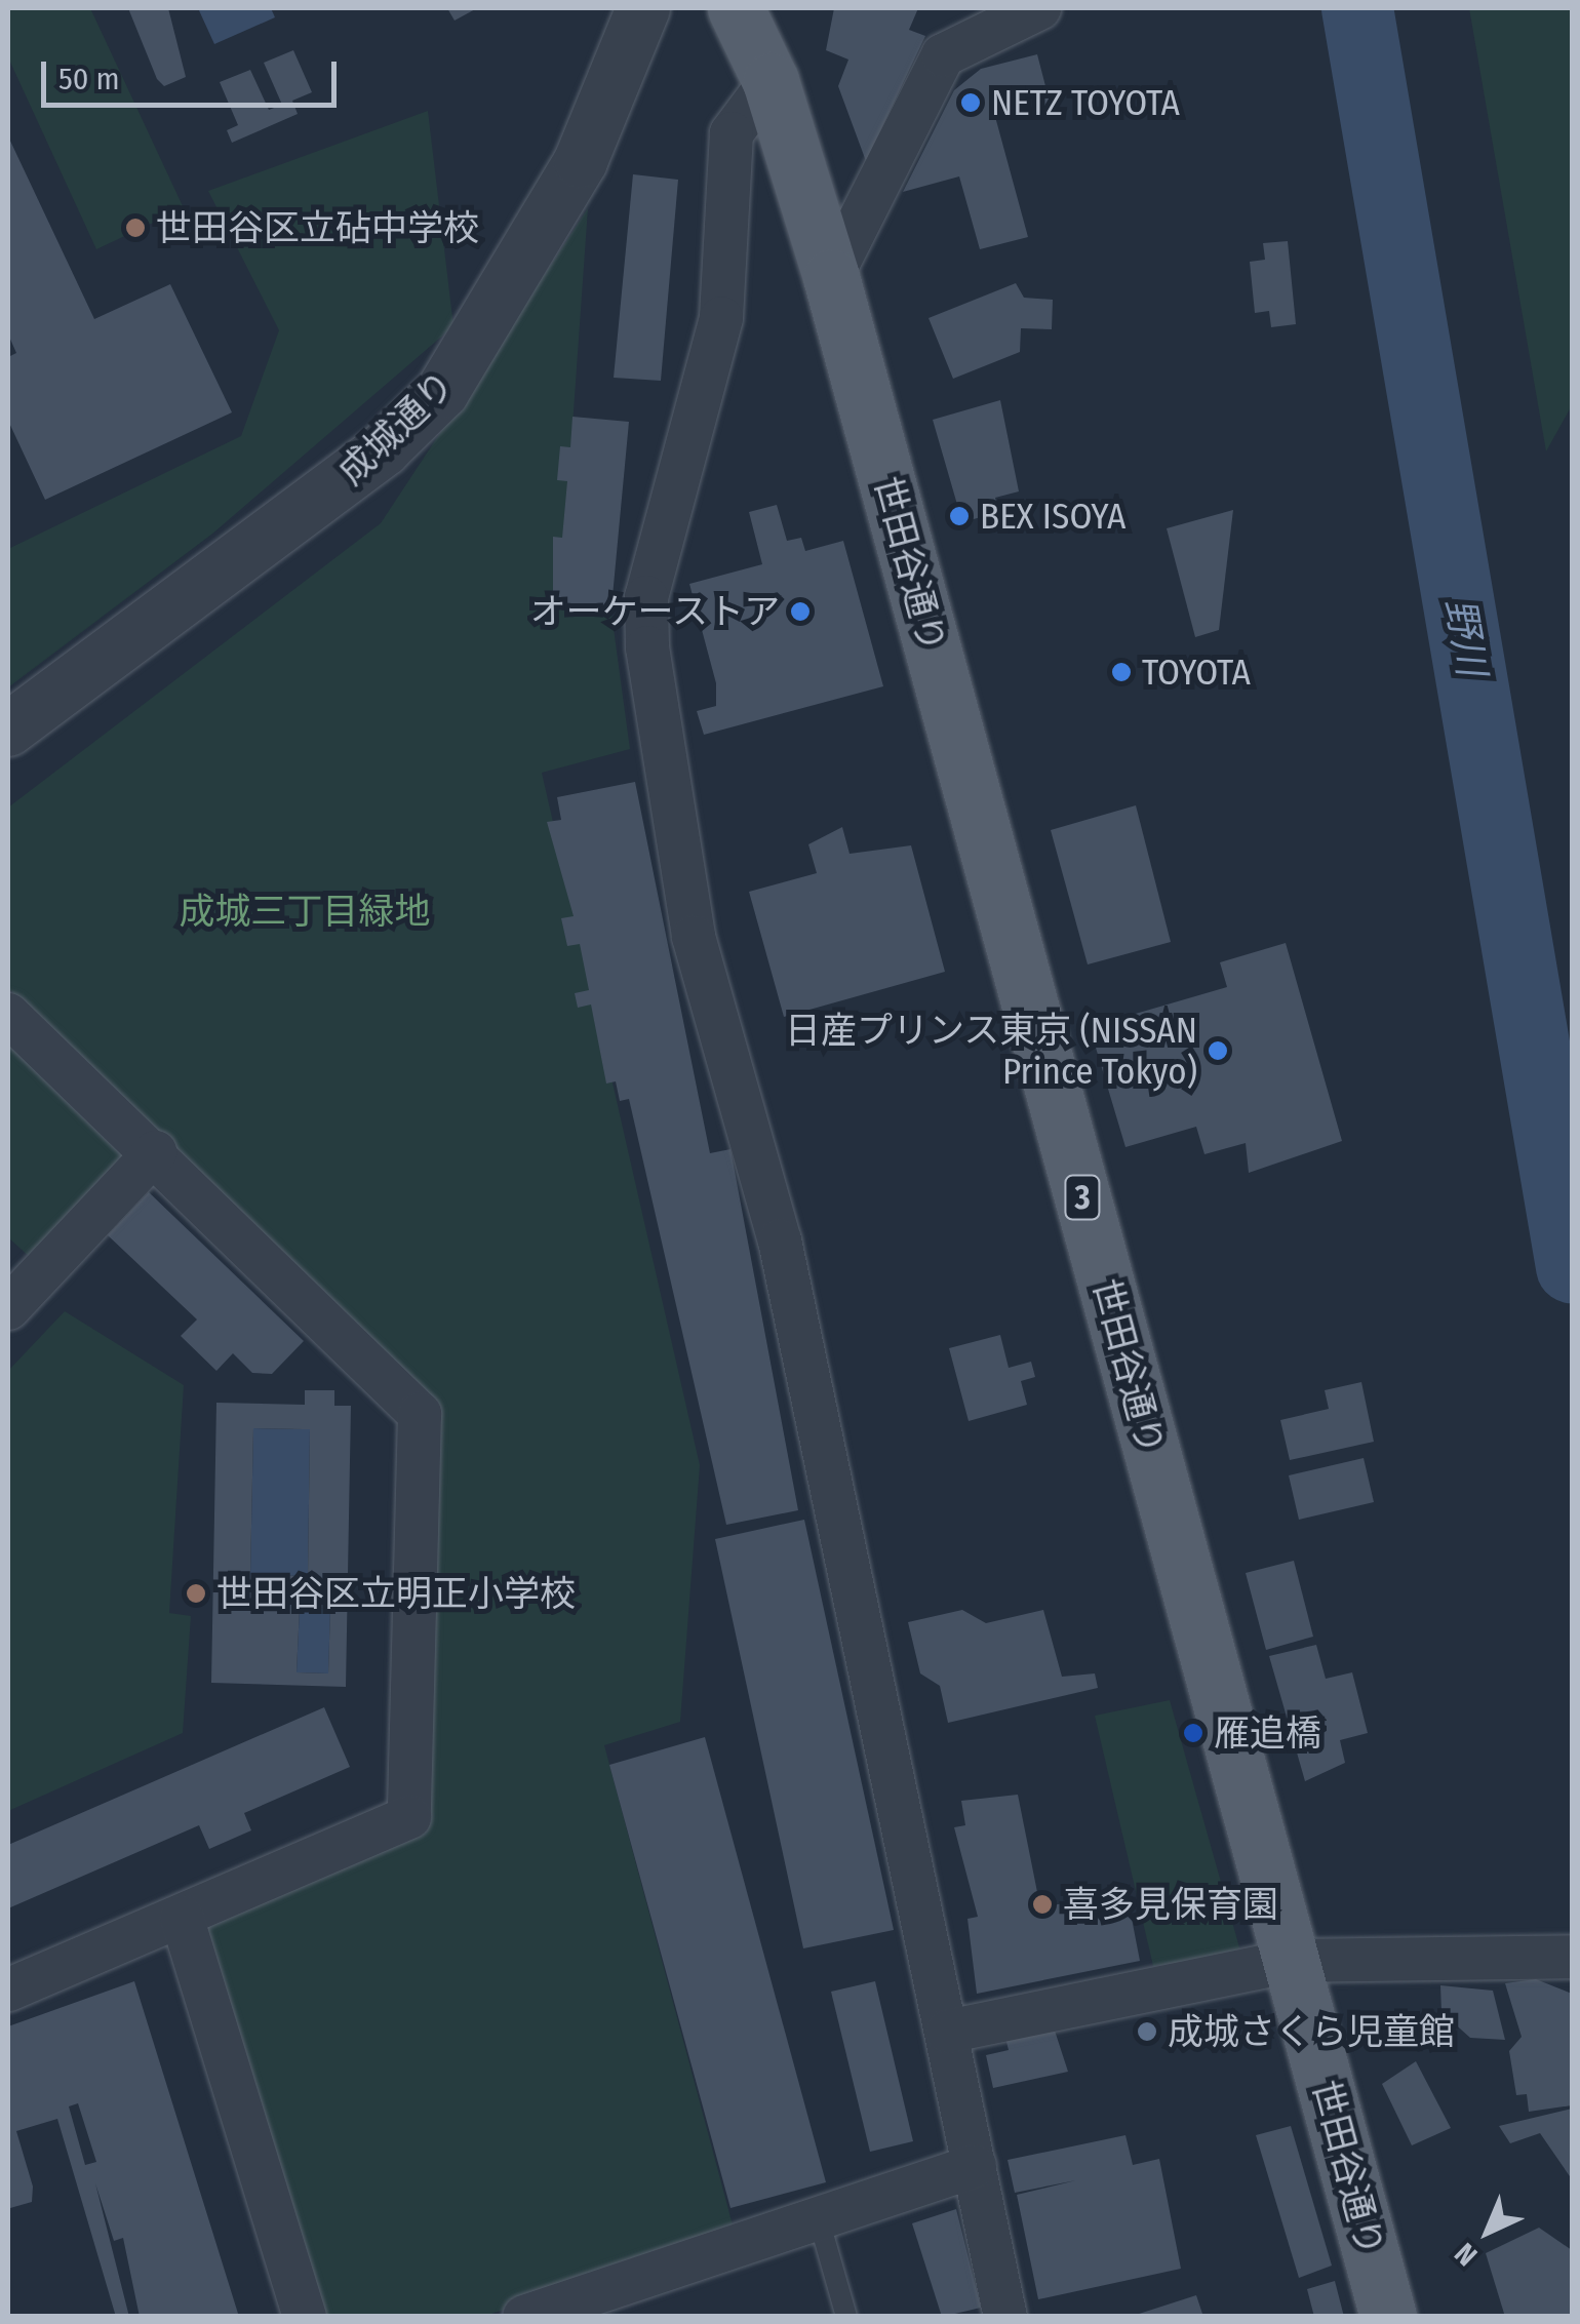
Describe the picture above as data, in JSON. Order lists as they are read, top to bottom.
{
  "streets": {
    "main road": ["世田谷通り", "3"],
    "street": ["成城通り"]
  },
  "water": ["野川"],
  "parks": ["成城三丁目緑地"],
  "places": [
    "NETZ TOYOTA",
    "世田谷区立砧中学校",
    "BEX ISOYA",
    "オーケーストア",
    "TOYOTA",
    "日産プリンス東京 (NISSAN Prince Tokyo)",
    "世田谷区立明正小学校",
    "雁追橋",
    "喜多見保育園",
    "成城さくら児童館"
  ],
  "scale_bar": "50 m",
  "north": "bottom left"
}
